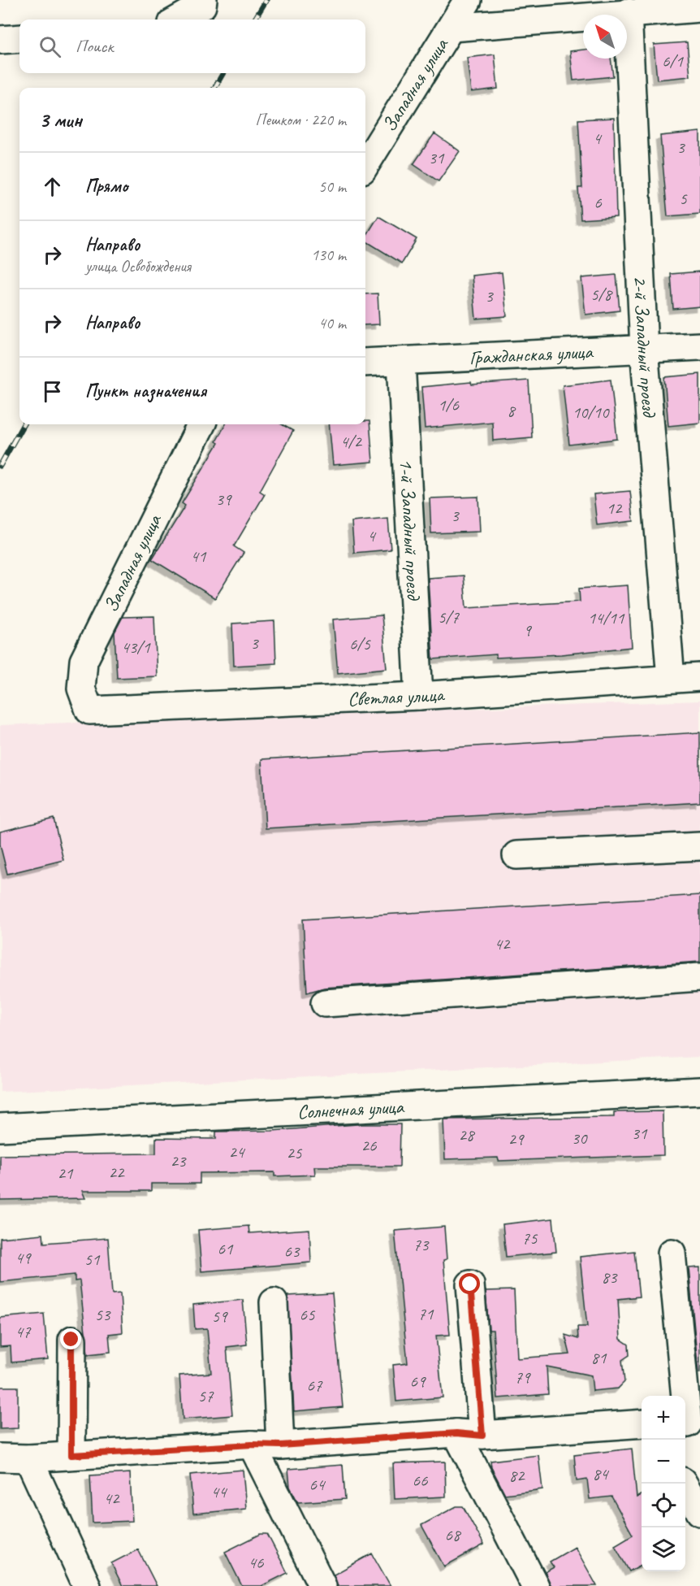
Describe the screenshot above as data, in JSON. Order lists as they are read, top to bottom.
{
  "streets": {
    "street": [
      "Западная улица",
      "2-й Западный проезд",
      "Гражданская улица",
      "1-й Западный проезд",
      "Светлая улица",
      "Солнечная улица"
    ]
  },
  "crossings": [
    ["Западная улица", "Светлая улица"],
    ["2-й Западный проезд", "Гражданская улица"],
    ["2-й Западный проезд", "Светлая улица"],
    ["Гражданская улица", "1-й Западный проезд"],
    ["1-й Западный проезд", "Светлая улица"]
  ],
  "house_numbers": [
    "6/1",
    "4",
    "3",
    "31",
    "5",
    "6",
    "5/8",
    "3",
    "1/6",
    "8",
    "10/10",
    "4/2",
    "39",
    "12",
    "3",
    "4",
    "41",
    "5/7",
    "14/11",
    "9",
    "3",
    "6/5",
    "43/1",
    "42",
    "31",
    "28",
    "30",
    "29",
    "26",
    "24",
    "25",
    "23",
    "22",
    "21",
    "75",
    "73",
    "61",
    "63",
    "49",
    "51",
    "83",
    "71",
    "53",
    "65",
    "59",
    "47",
    "81",
    "79",
    "69",
    "67",
    "57",
    "84",
    "82",
    "66",
    "64",
    "44",
    "42",
    "68",
    "46"
  ],
  "north": "top left",
  "page": {
    "search": "Поиск",
    "heading": ["3 мин", "Пешком · 220 m"],
    "list": [
      ["Прямо", "50 m"],
      ["Направо", "улица Освобождения", "130 m"],
      ["Направо", "40 m"],
      "Пункт назначения"
    ],
    "map_buttons": ["+", "−"]
  }
}
